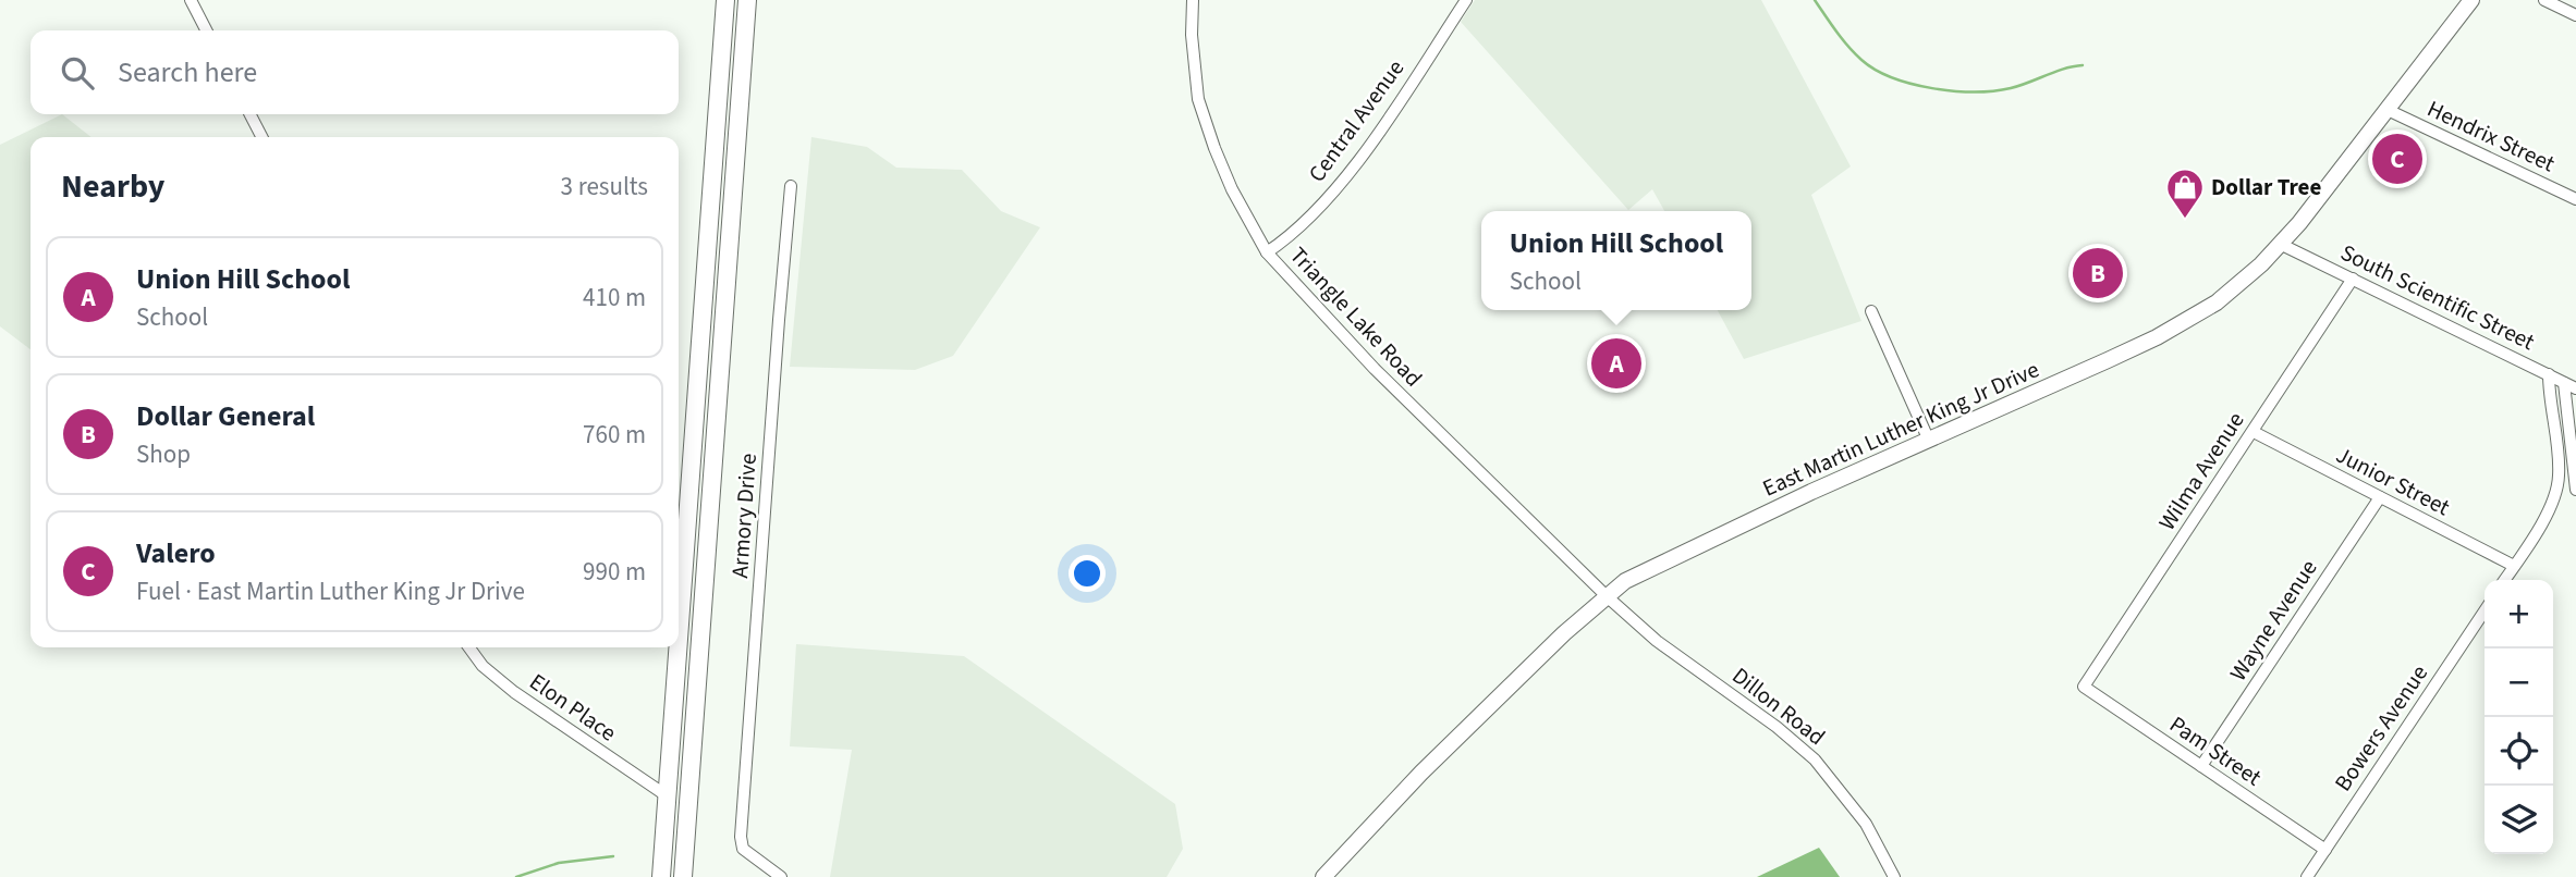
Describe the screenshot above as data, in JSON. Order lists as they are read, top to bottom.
{
  "streets": {
    "main road": ["East Martin Luther King Jr Drive"],
    "street": [
      "Central Avenue",
      "Hendrix Street",
      "South Scientific Street",
      "Triangle Lake Road",
      "Wilma Avenue",
      "Junior Street",
      "Armory Drive",
      "Wayne Avenue",
      "Dillon Road",
      "Elon Place",
      "Bowers Avenue",
      "Pam Street"
    ]
  },
  "crossings": [
    ["Central Avenue", "Triangle Lake Road"],
    ["Hendrix Street", "East Martin Luther King Jr Drive"],
    ["South Scientific Street", "East Martin Luther King Jr Drive"],
    ["South Scientific Street", "Wilma Avenue"],
    ["Triangle Lake Road", "East Martin Luther King Jr Drive"],
    ["Triangle Lake Road", "Dillon Road"],
    ["East Martin Luther King Jr Drive", "Dillon Road"],
    ["Wilma Avenue", "Junior Street"],
    ["Wilma Avenue", "Pam Street"],
    ["Junior Street", "Wayne Avenue"],
    ["Wayne Avenue", "Pam Street"],
    ["Bowers Avenue", "Pam Street"]
  ],
  "places": {
    "shop": ["Dollar Tree"]
  },
  "page": {
    "search": "Search here",
    "pins": ["C", "B", "A"],
    "heading": ["Nearby", "3 results"],
    "popup": ["Union Hill School", "School"],
    "list": [
      {
        "mark": "A",
        "name": "Union Hill School",
        "note": "School",
        "value": "410 m"
      },
      {
        "mark": "B",
        "name": "Dollar General",
        "note": "Shop",
        "value": "760 m"
      },
      {
        "mark": "C",
        "name": "Valero",
        "note": "Fuel · East Martin Luther King Jr Drive",
        "value": "990 m"
      }
    ],
    "map_buttons": ["+", "−"]
  }
}
